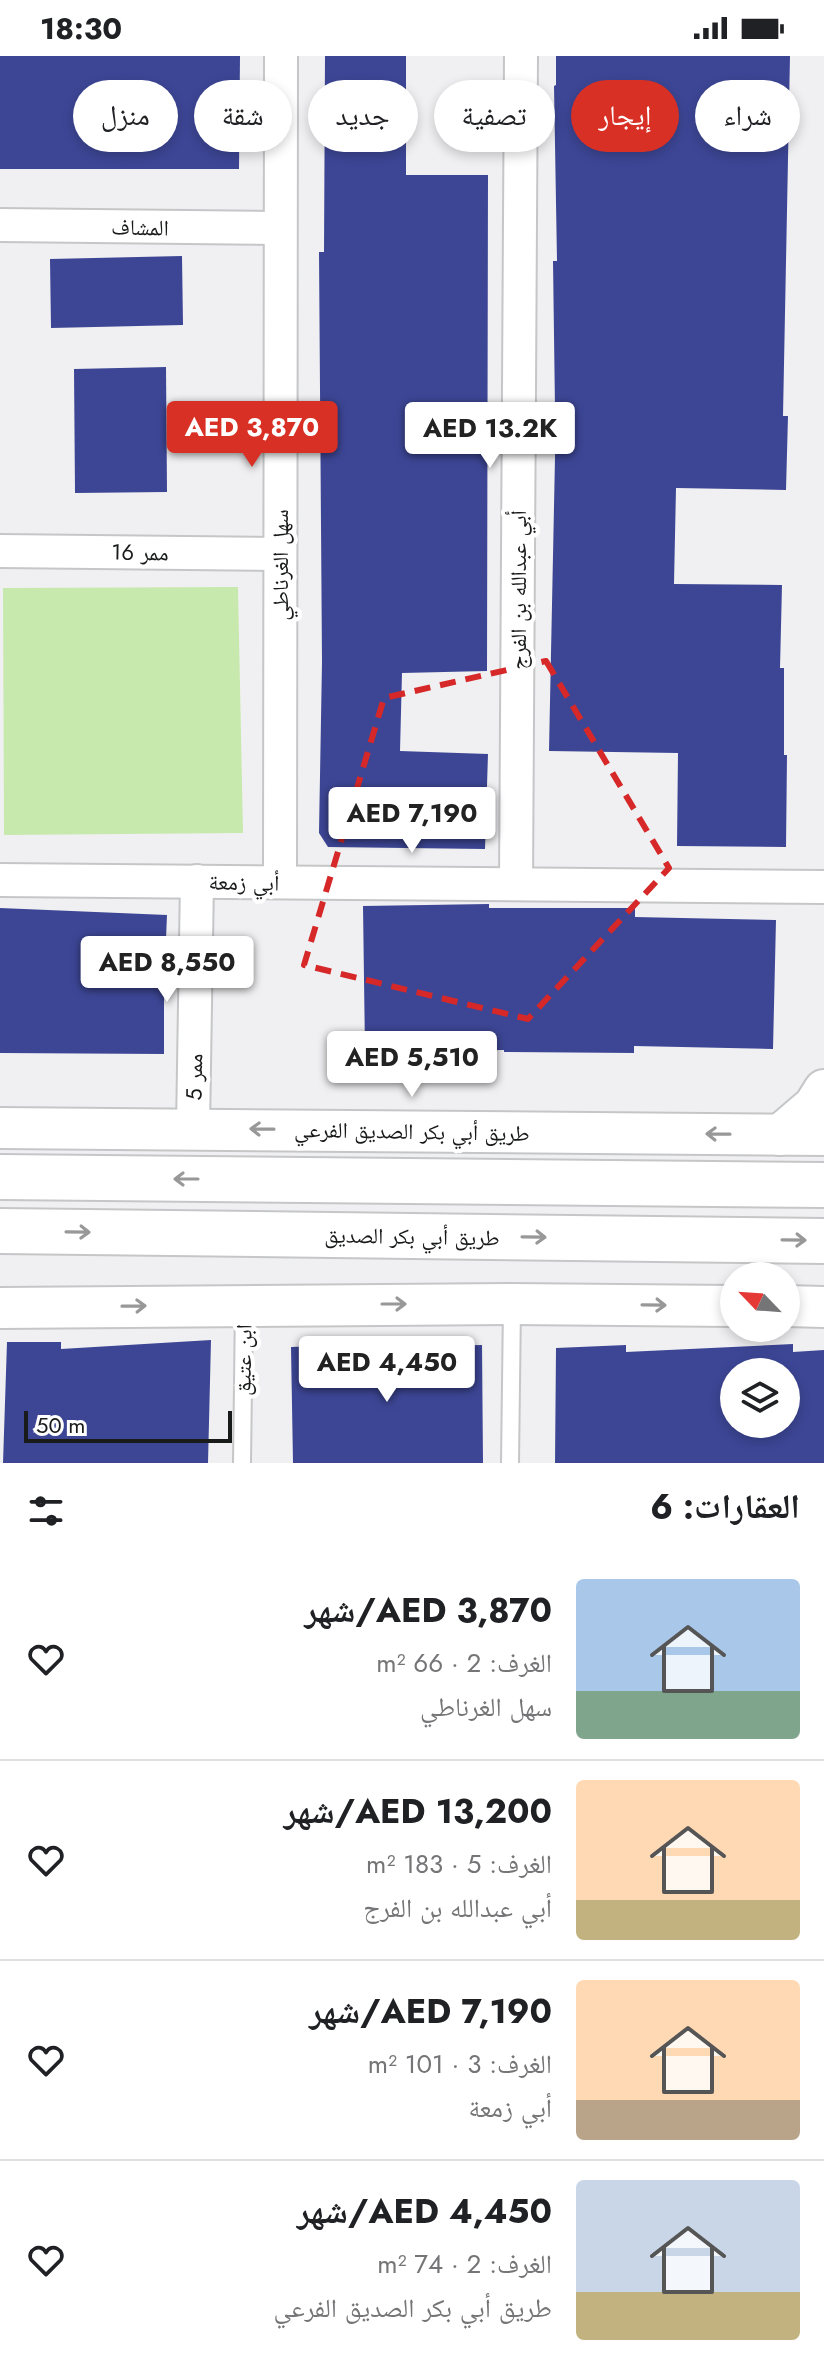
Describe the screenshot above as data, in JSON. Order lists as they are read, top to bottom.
{
  "streets": {
    "main road": ["طريق أبي بكر الصديق"],
    "street": [
      "المشاف",
      "ممر 16",
      "سهل الغرناطي",
      "أبي عبدالله بن الفرج",
      "أبي زمعة",
      "ممر 5",
      "طريق أبي بكر الصديق الفرعي"
    ],
    "lane": ["ابن عتيق"]
  },
  "crossings": [
    ["المشاف", "سهل الغرناطي"],
    ["ممر 16", "سهل الغرناطي"],
    ["سهل الغرناطي", "أبي زمعة"],
    ["أبي عبدالله بن الفرج", "أبي زمعة"],
    ["أبي زمعة", "ممر 5"],
    ["ممر 5", "طريق أبي بكر الصديق الفرعي"]
  ],
  "scale_bar": "50 m",
  "north": "top left",
  "page": {
    "status": "18:30",
    "chip": [
      "شراء",
      "إيجار",
      "تصفية",
      "جديد",
      "شقة",
      "منزل"
    ],
    "price": [
      "AED 3,870",
      "AED 13.2K",
      "AED 7,190",
      "AED 8,550",
      "AED 5,510",
      "AED 4,450"
    ],
    "scale": "50 m",
    "heading": "العقارات: 6",
    "list": [
      {
        "name": "AED 3,870/شهر",
        "note": "الغرف: 2 · 66 m² · سهل الغرناطي"
      },
      {
        "name": "AED 13,200/شهر",
        "note": "الغرف: 5 · 183 m² · أبي عبدالله بن الفرج"
      },
      {
        "name": "AED 7,190/شهر",
        "note": "الغرف: 3 · 101 m² · أبي زمعة"
      },
      {
        "name": "AED 4,450/شهر",
        "note": "الغرف: 2 · 74 m² · طريق أبي بكر الصديق الفرعي"
      }
    ]
  }
}
